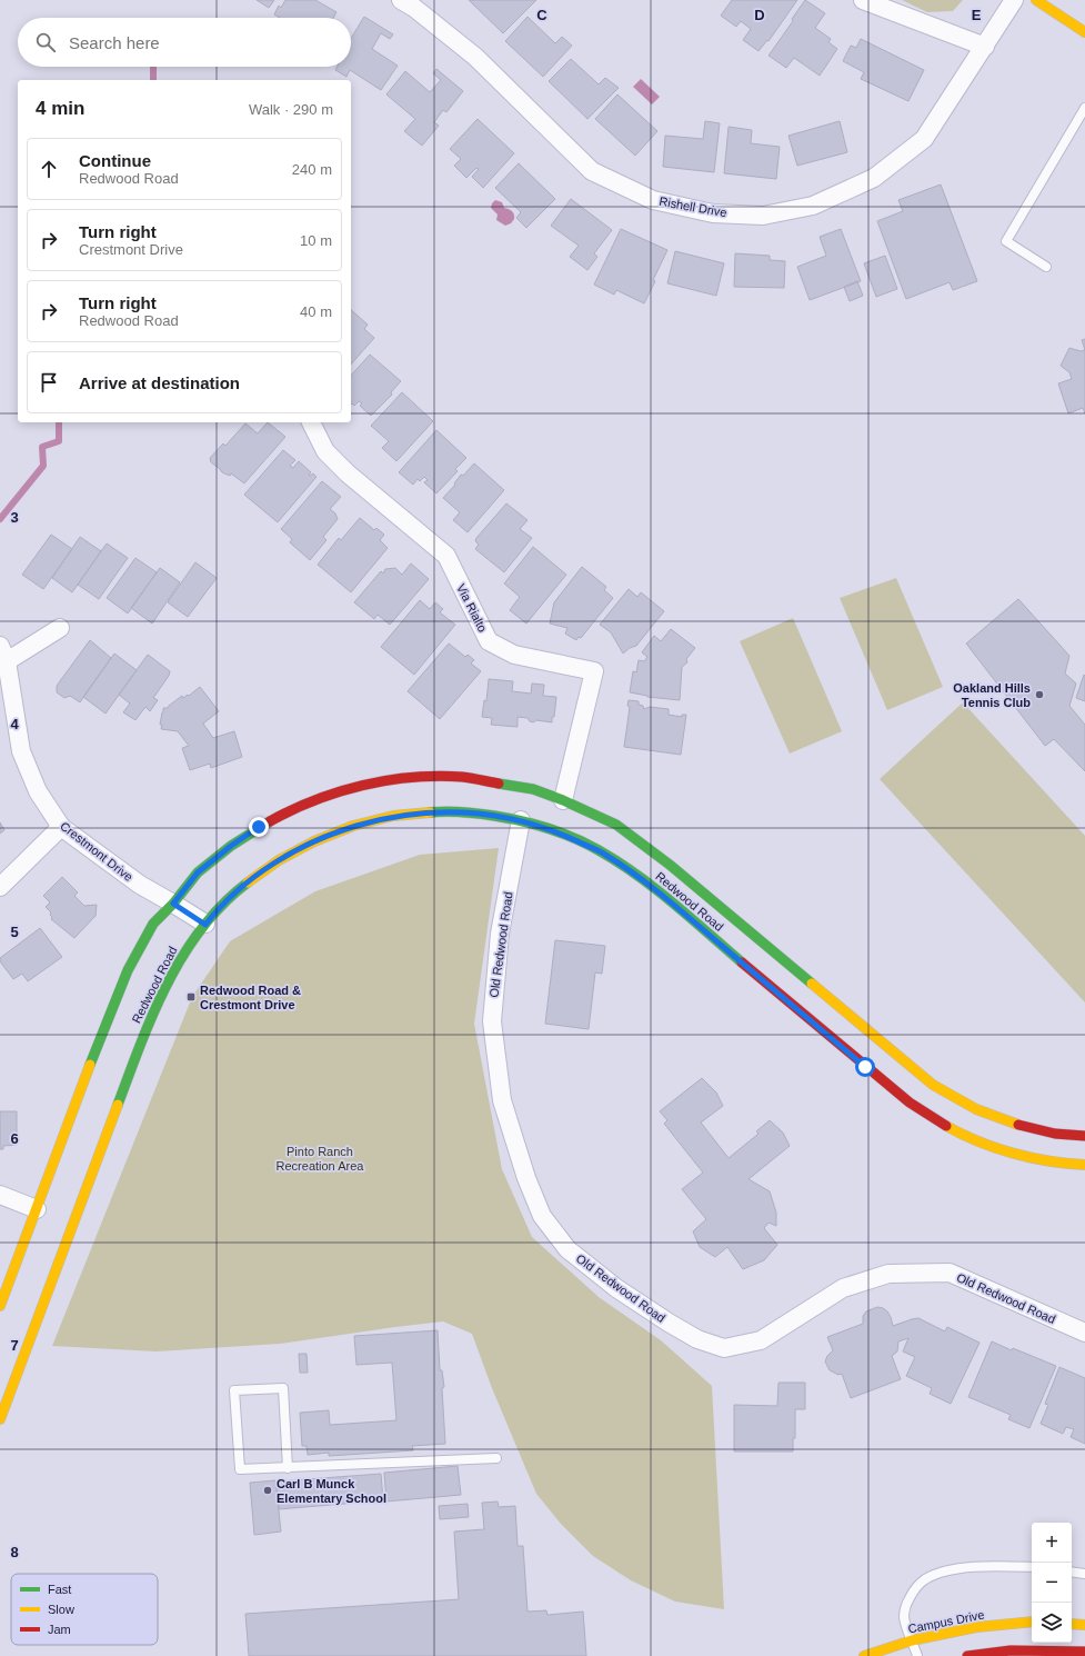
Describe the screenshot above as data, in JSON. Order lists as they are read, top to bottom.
{
  "streets": {
    "main road": ["Redwood Road", "Campus Drive"],
    "street": [
      "Rishell Drive",
      "Via Rialto",
      "Crestmont Drive",
      "Old Redwood Road"
    ]
  },
  "crossings": [
    ["Via Rialto", "Redwood Road"],
    ["Crestmont Drive", "Redwood Road"],
    ["Redwood Road", "Old Redwood Road"]
  ],
  "parks": ["Pinto Ranch Recreation Area"],
  "places": {
    "other": ["Oakland Hills Tennis Club", "Carl B Munck Elementary School"],
    "transit": ["Redwood Road & Crestmont Drive"]
  },
  "legend": ["Fast", "Slow", "Jam"],
  "page": {
    "search": "Search here",
    "heading": ["4 min", "Walk · 290 m"],
    "list": [
      ["Continue", "Redwood Road", "240 m"],
      ["Turn right", "Crestmont Drive", "10 m"],
      ["Turn right", "Redwood Road", "40 m"],
      "Arrive at destination"
    ],
    "map_buttons": ["+", "−"]
  },
  "grid": {
    "columns": ["C", "D", "E"],
    "rows": [
      "3",
      "4",
      "5",
      "6",
      "7",
      "8"
    ]
  }
}
